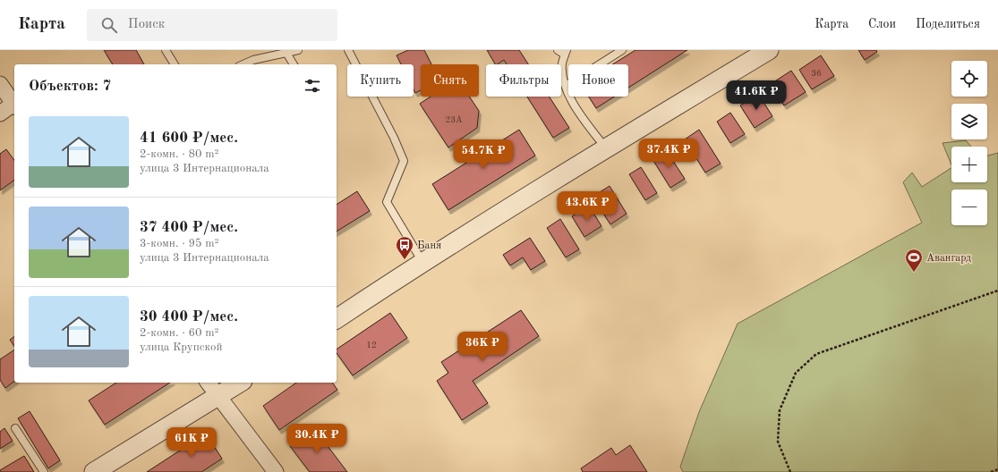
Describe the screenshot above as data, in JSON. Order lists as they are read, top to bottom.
{
  "places": {
    "bus stop": ["Баня"],
    "sports": ["Авангард"]
  },
  "house_numbers": ["36", "23А", "12"],
  "page": {
    "header": "Карта",
    "search": "Поиск",
    "nav": ["Карта", "Слои", "Поделиться"],
    "map_buttons": ["+", "−"],
    "chip": [
      "Купить",
      "Снять",
      "Фильтры",
      "Новое"
    ],
    "heading": "Объектов: 7",
    "price": [
      "41.6K ₽",
      "37.4K ₽",
      "54.7K ₽",
      "43.6K ₽",
      "36K ₽",
      "30.4K ₽",
      "61K ₽"
    ],
    "list": [
      {
        "name": "41 600 ₽/мес.",
        "note": "2-комн. · 80 m² · улица 3 Интернационала"
      },
      {
        "name": "37 400 ₽/мес.",
        "note": "3-комн. · 95 m² · улица 3 Интернационала"
      },
      {
        "name": "30 400 ₽/мес.",
        "note": "2-комн. · 60 m² · улица Крупской"
      }
    ]
  }
}
